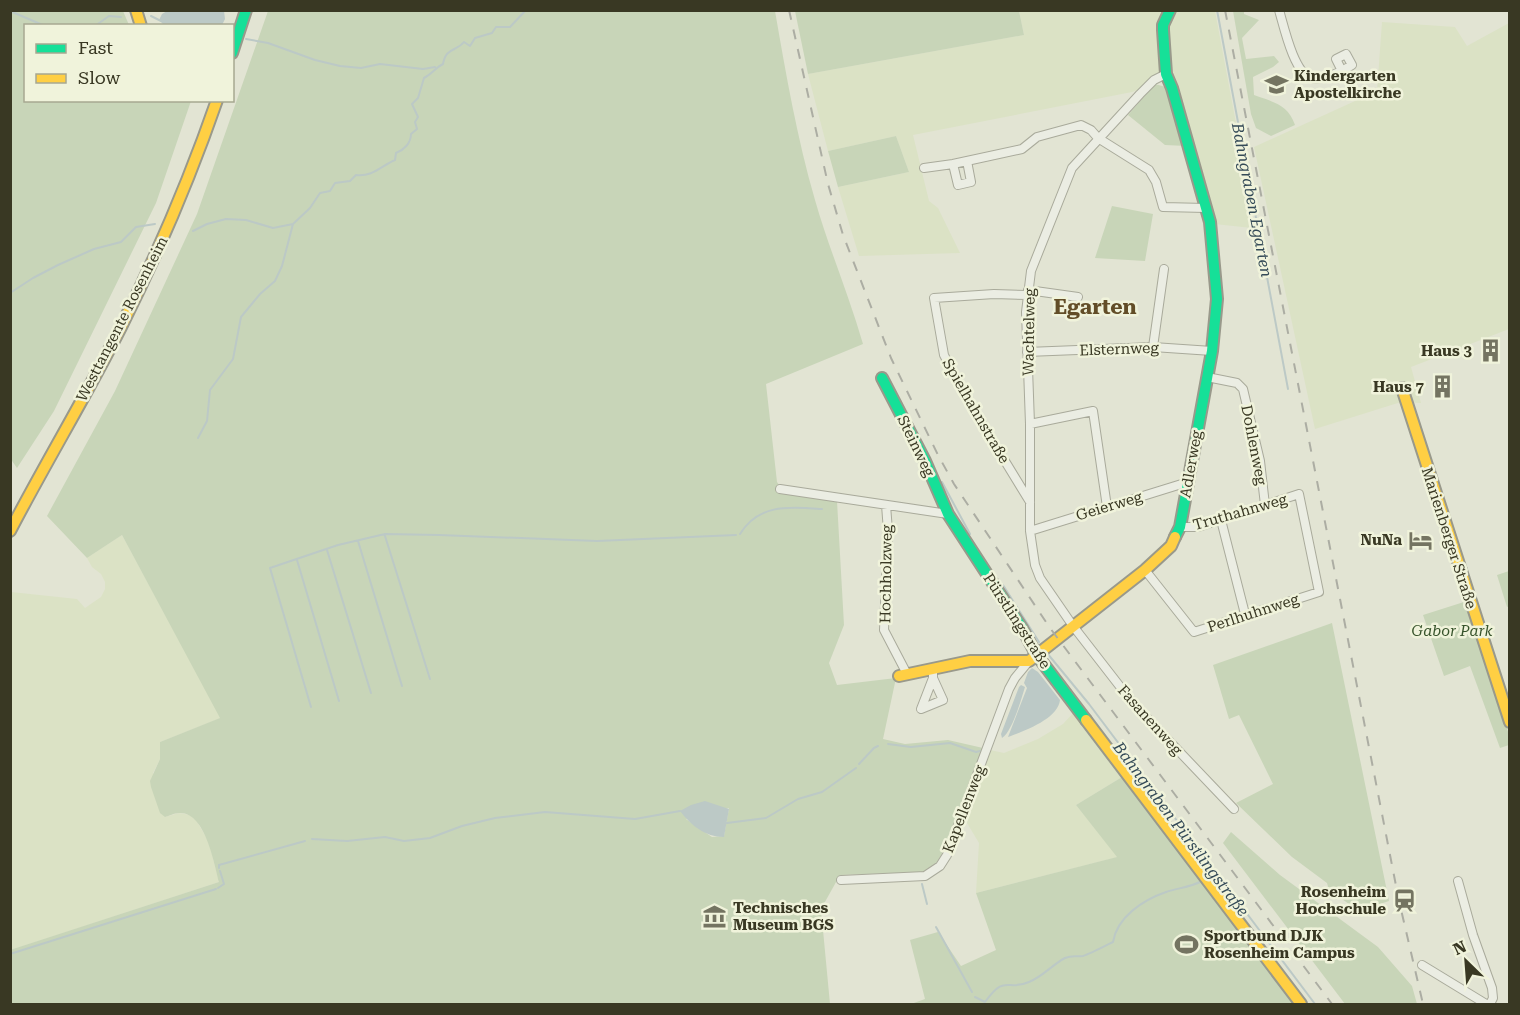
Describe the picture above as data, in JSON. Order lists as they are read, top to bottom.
{
  "streets": {
    "main road": [
      "Westtangente Rosenheim",
      "Steinweg",
      "Adlerweg",
      "Marienberger Straße",
      "Pürstlingstraße"
    ],
    "street": [
      "Wachtelweg",
      "Elsternweg",
      "Spielhahnstraße",
      "Dohlenweg",
      "Geierweg",
      "Truthahnweg",
      "Hochholzweg",
      "Perlhuhnweg",
      "Fasanenweg",
      "Kapellenweg"
    ]
  },
  "crossings": [
    ["Wachtelweg", "Elsternweg"],
    ["Wachtelweg", "Spielhahnstraße"],
    ["Wachtelweg", "Adlerweg"],
    ["Wachtelweg", "Geierweg"],
    ["Wachtelweg", "Fasanenweg"],
    ["Elsternweg", "Adlerweg"],
    ["Dohlenweg", "Adlerweg"],
    ["Dohlenweg", "Truthahnweg"],
    ["Steinweg", "Pürstlingstraße"],
    ["Adlerweg", "Geierweg"],
    ["Adlerweg", "Truthahnweg"],
    ["Adlerweg", "Perlhuhnweg"],
    ["Adlerweg", "Pürstlingstraße"],
    ["Adlerweg", "Fasanenweg"],
    ["Adlerweg", "Kapellenweg"],
    ["Truthahnweg", "Perlhuhnweg"],
    ["Pürstlingstraße", "Kapellenweg"]
  ],
  "districts": ["Egarten"],
  "water": ["Bahngraben Egarten", "Bahngraben Pürstlingstraße"],
  "parks": ["Gabor Park"],
  "places": {
    "school or university": ["Kindergarten Apostelkirche"],
    "building": ["Haus 3", "Haus 7"],
    "hotel": ["NuNa"],
    "station": ["Rosenheim Hochschule"],
    "museum": ["Technisches Museum BGS"],
    "sports": ["Sportbund DJK Rosenheim Campus"]
  },
  "legend": ["Fast", "Slow"],
  "north": "top left"
}
